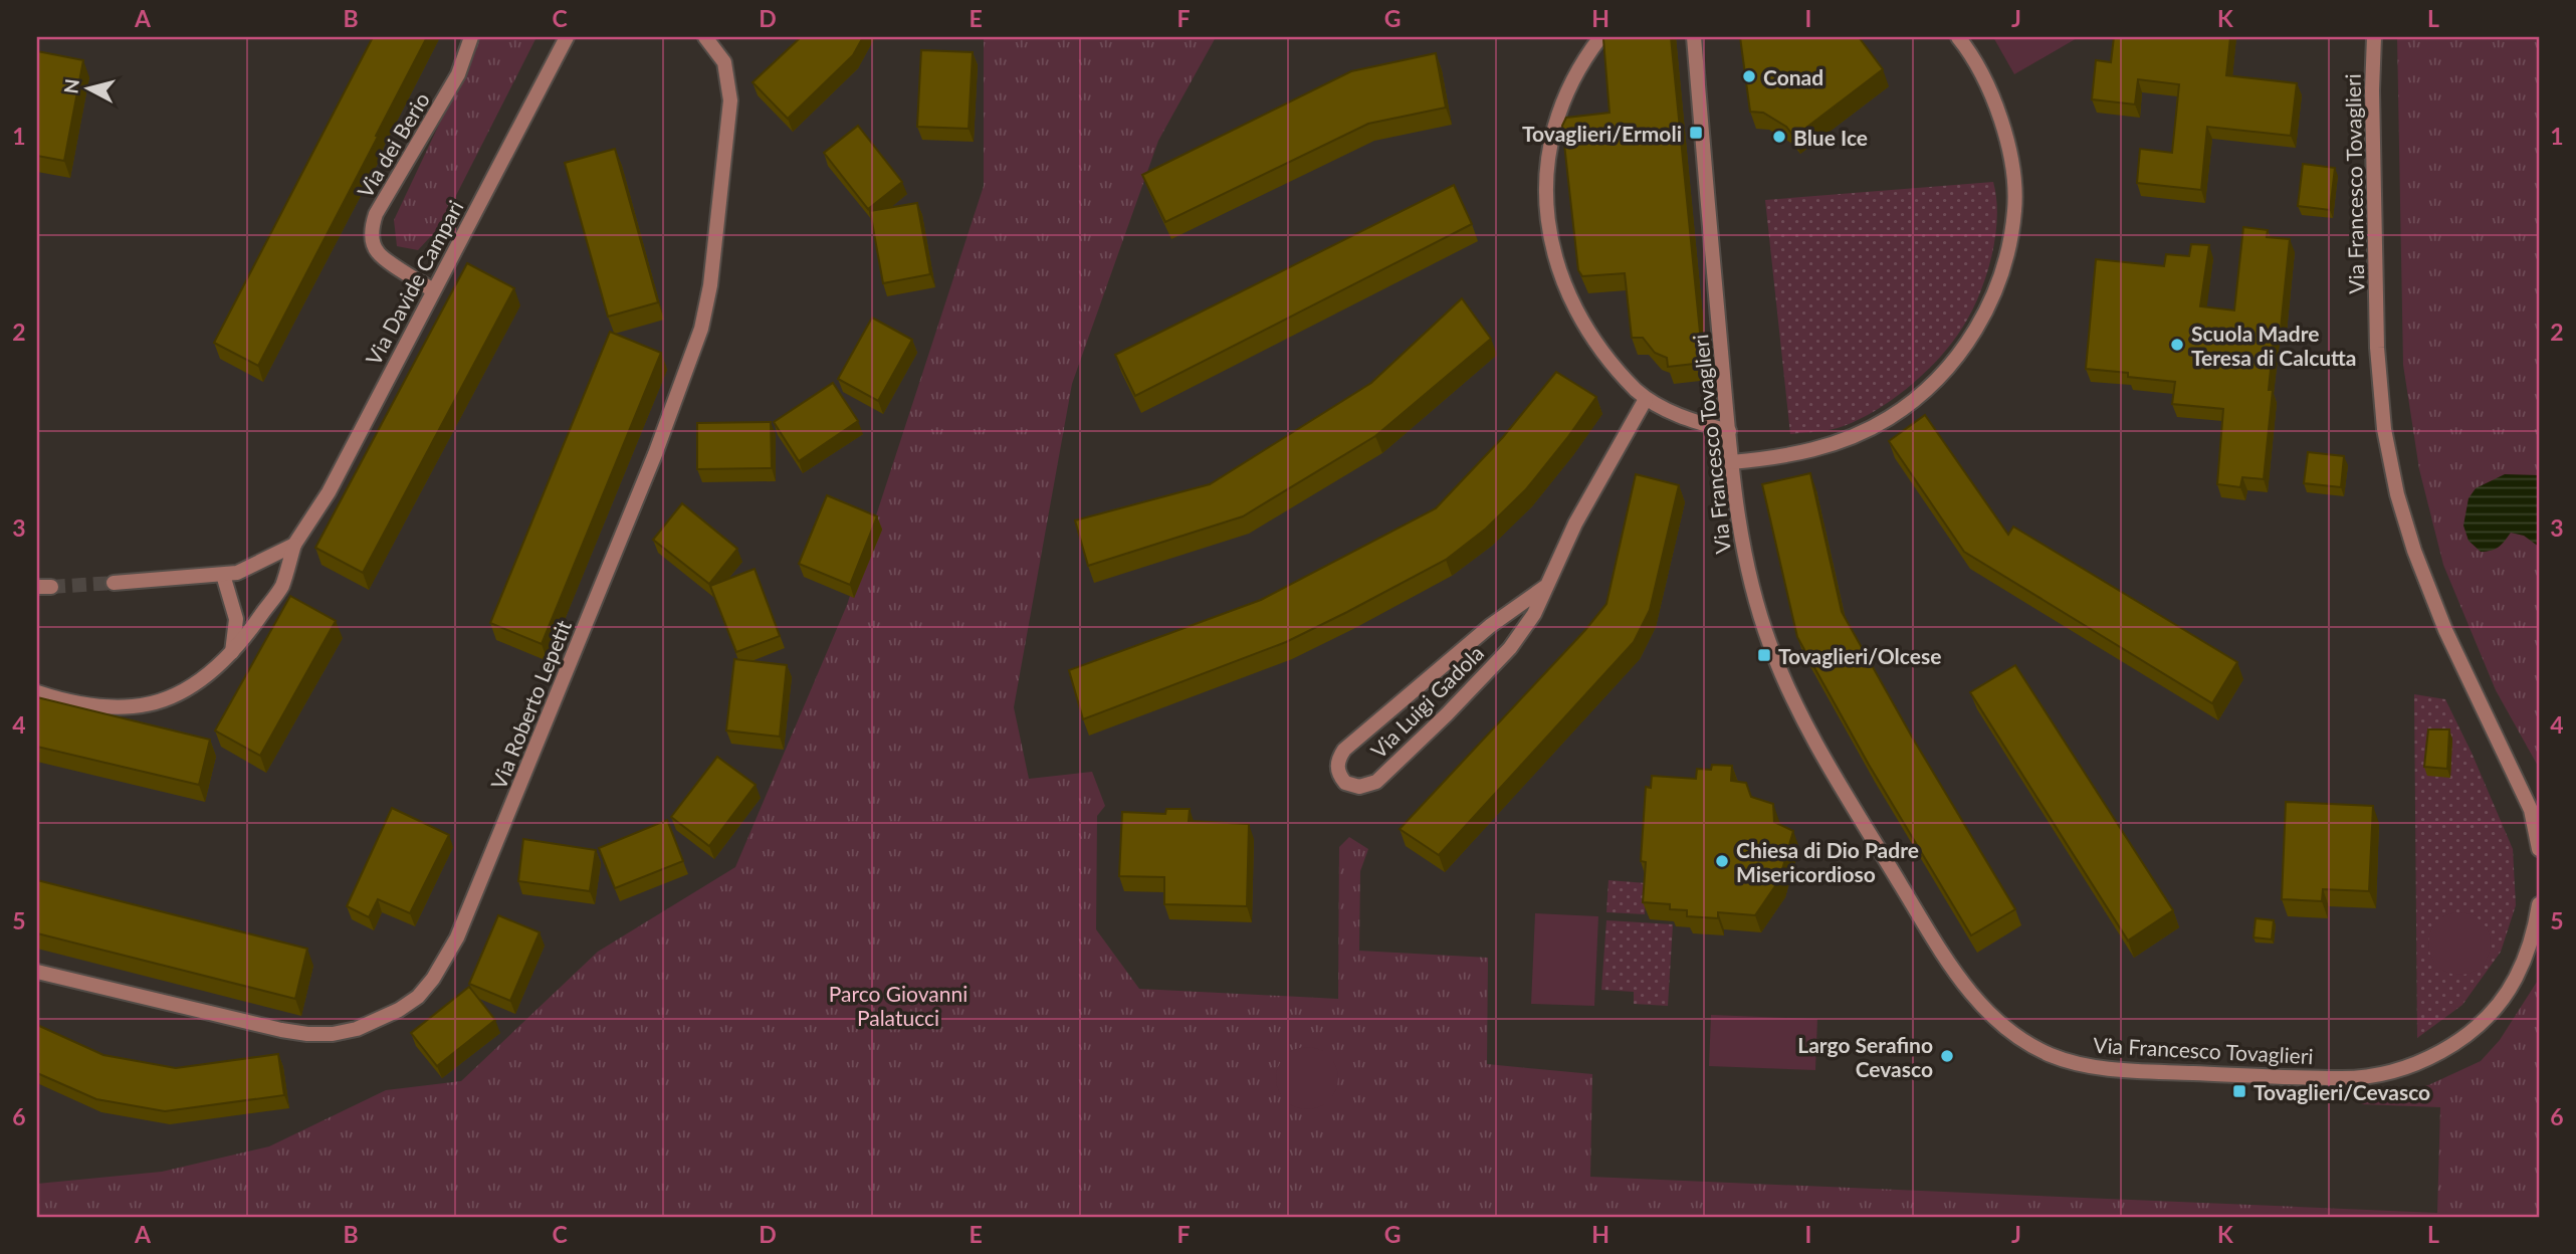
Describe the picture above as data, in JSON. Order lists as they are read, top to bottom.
{
  "streets": {
    "street": [
      "Via dei Berio",
      "Via Francesco Tovaglieri",
      "Via Davide Campari",
      "Via Luigi Gadola",
      "Via Roberto Lepetit"
    ]
  },
  "crossings": [
    ["Via dei Berio", "Via Davide Campari"]
  ],
  "parks": ["Parco Giovanni Palatucci"],
  "places": {
    "other": [
      "Conad",
      "Blue Ice",
      "Scuola Madre Teresa di Calcutta",
      "Chiesa di Dio Padre Misericordioso",
      "Largo Serafino Cevasco"
    ],
    "transit": ["Tovaglieri/Ermoli", "Tovaglieri/Olcese", "Tovaglieri/Cevasco"]
  },
  "north": "left",
  "grid": {
    "columns": [
      "A",
      "B",
      "C",
      "D",
      "E",
      "F",
      "G",
      "H",
      "I",
      "J",
      "K",
      "L"
    ],
    "rows": [
      "1",
      "2",
      "3",
      "4",
      "5",
      "6"
    ]
  }
}
